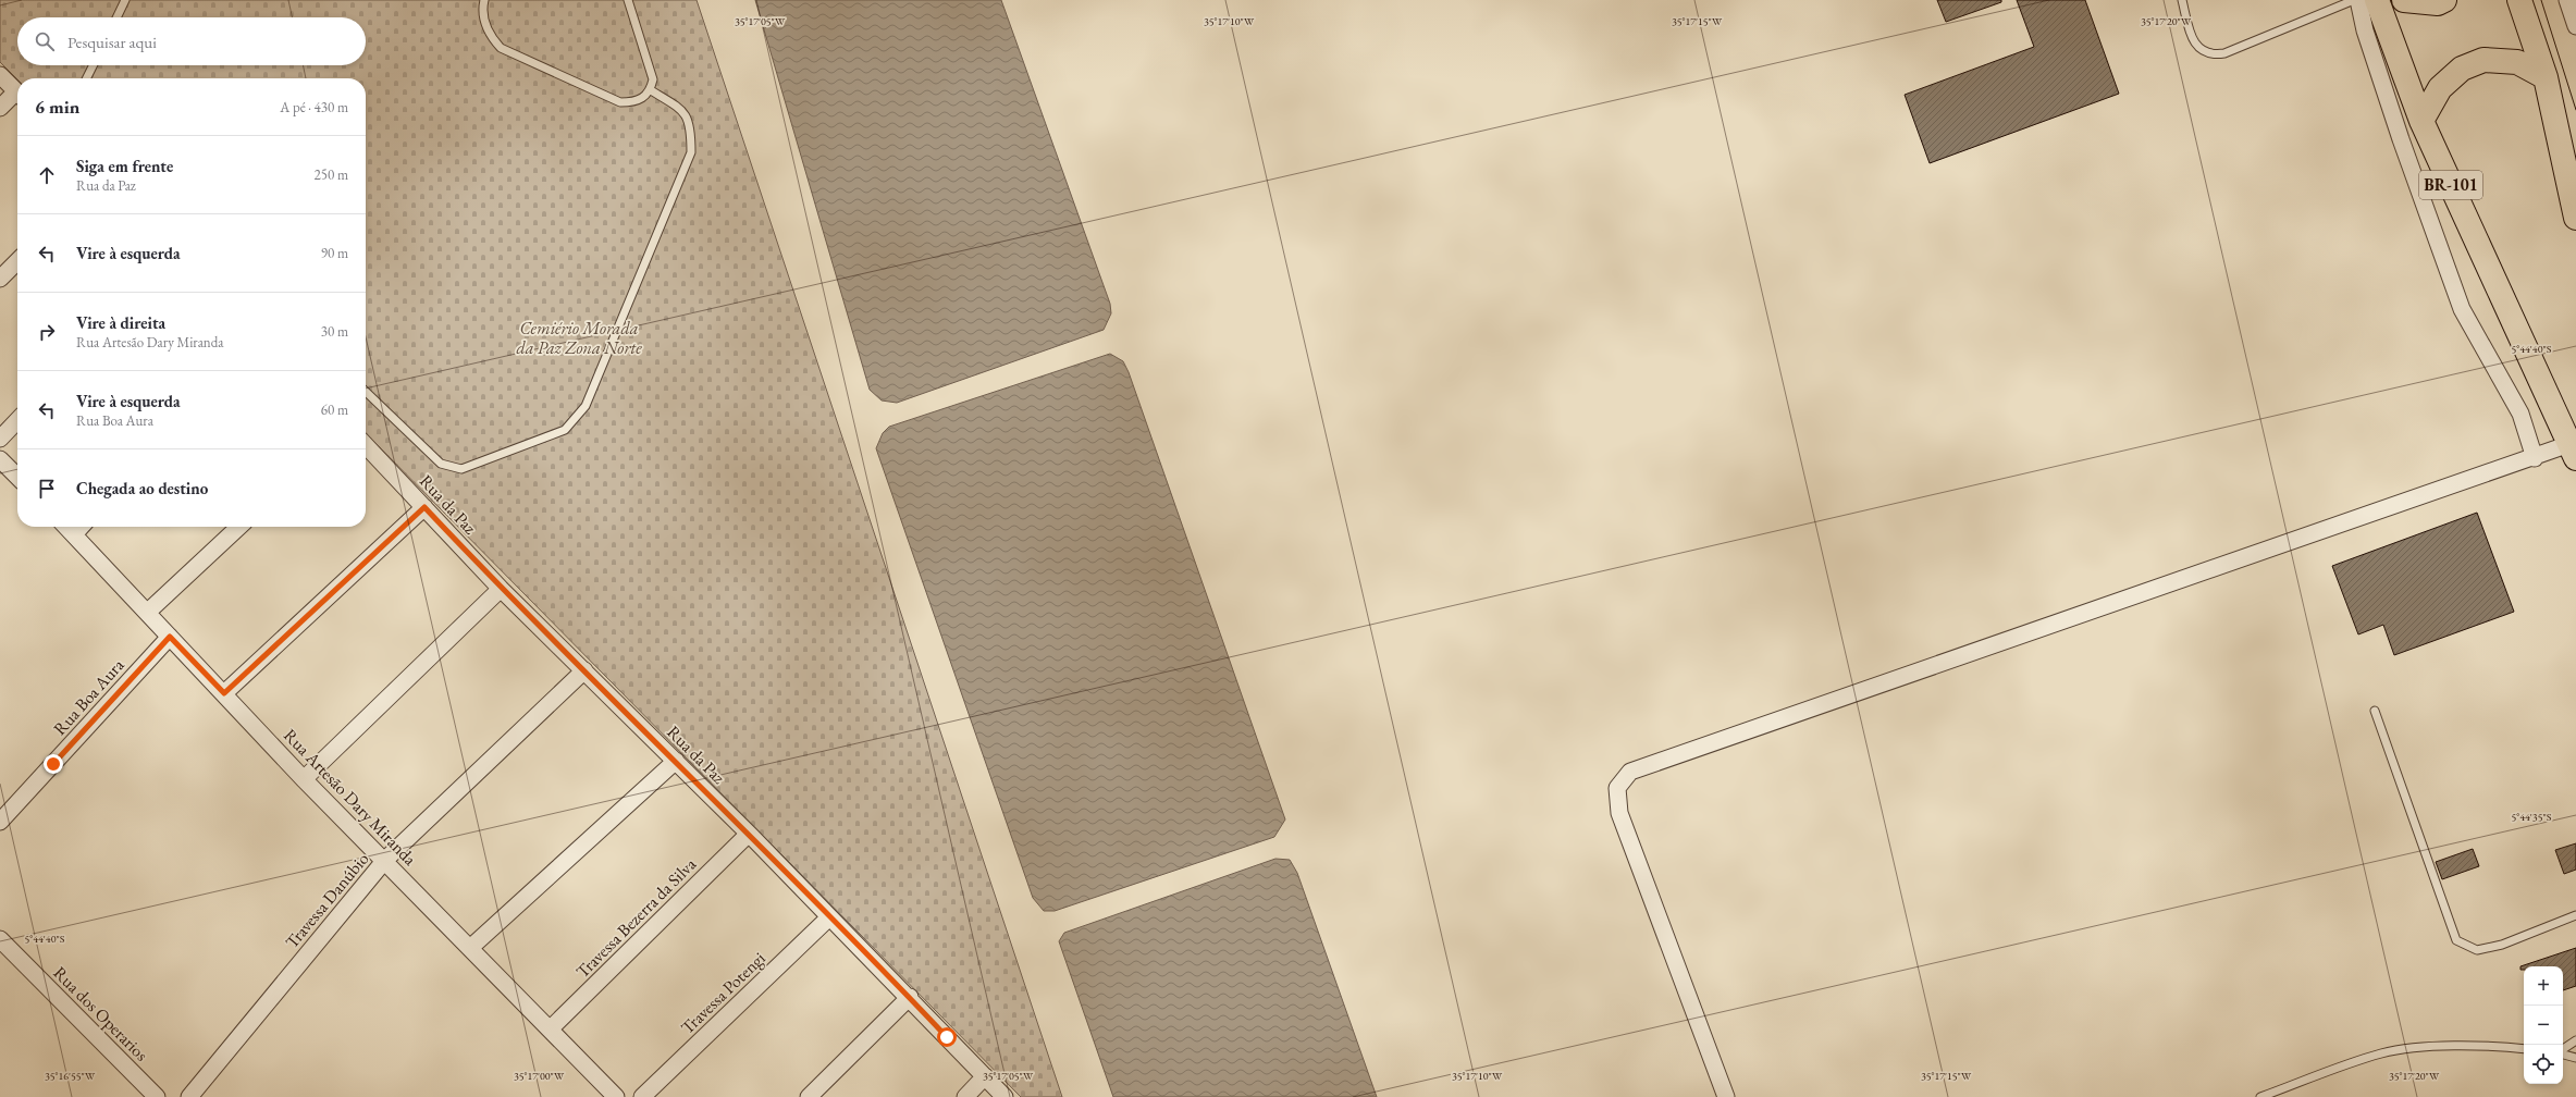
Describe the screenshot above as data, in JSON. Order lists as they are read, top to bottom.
{
  "streets": {
    "main road": ["BR-101"],
    "street": [
      "Rua da Paz",
      "Rua Boa Aura",
      "Rua Artesão Dary Miranda",
      "Travessa Danúbio",
      "Travessa Bezerra da Silva",
      "Travessa Potengi",
      "Rua dos Operarios"
    ]
  },
  "crossings": [
    ["Rua da Paz", "Travessa Danúbio"],
    ["Rua da Paz", "Travessa Bezerra da Silva"],
    ["Rua da Paz", "Travessa Potengi"],
    ["Rua Boa Aura", "Rua Artesão Dary Miranda"],
    ["Rua Artesão Dary Miranda", "Travessa Danúbio"],
    ["Rua Artesão Dary Miranda", "Travessa Bezerra da Silva"]
  ],
  "parks": ["Cemiério Morada da Paz Zona Norte"],
  "page": {
    "search": "Pesquisar aqui",
    "heading": ["6 min", "A pé · 430 m"],
    "list": [
      ["Siga em frente", "Rua da Paz", "250 m"],
      ["Vire à esquerda", "90 m"],
      ["Vire à direita", "Rua Artesão Dary Miranda", "30 m"],
      ["Vire à esquerda", "Rua Boa Aura", "60 m"],
      "Chegada ao destino"
    ],
    "map_buttons": ["+", "−"]
  },
  "coordinates": [
    "35°17'05\"W",
    "35°17'10\"W",
    "35°17'15\"W",
    "35°17'20\"W",
    "5°44'40\"S",
    "5°44'35\"S",
    "35°16'55\"W",
    "35°17'00\"W"
  ]
}
